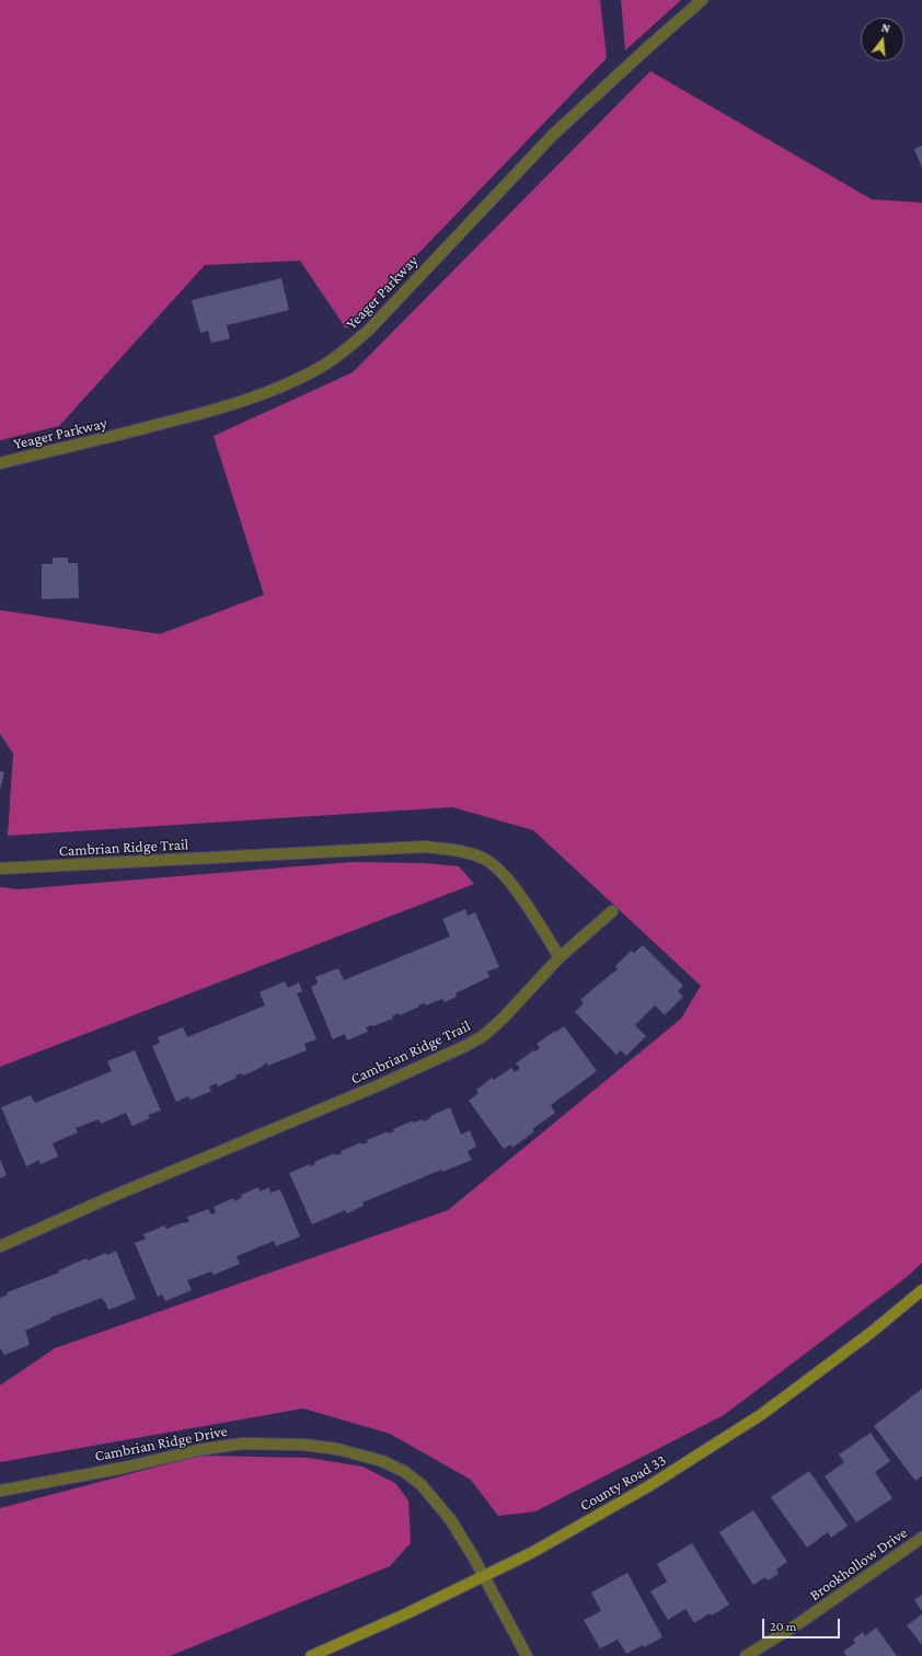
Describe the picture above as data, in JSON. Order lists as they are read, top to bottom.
{
  "streets": {
    "street": [
      "Yeager Parkway",
      "Cambrian Ridge Trail",
      "Cambrian Ridge Drive",
      "County Road 33",
      "Brookhollow Drive"
    ]
  },
  "crossings": [
    ["Cambrian Ridge Drive", "County Road 33"]
  ],
  "scale_bar": "20 m",
  "north": "top"
}
